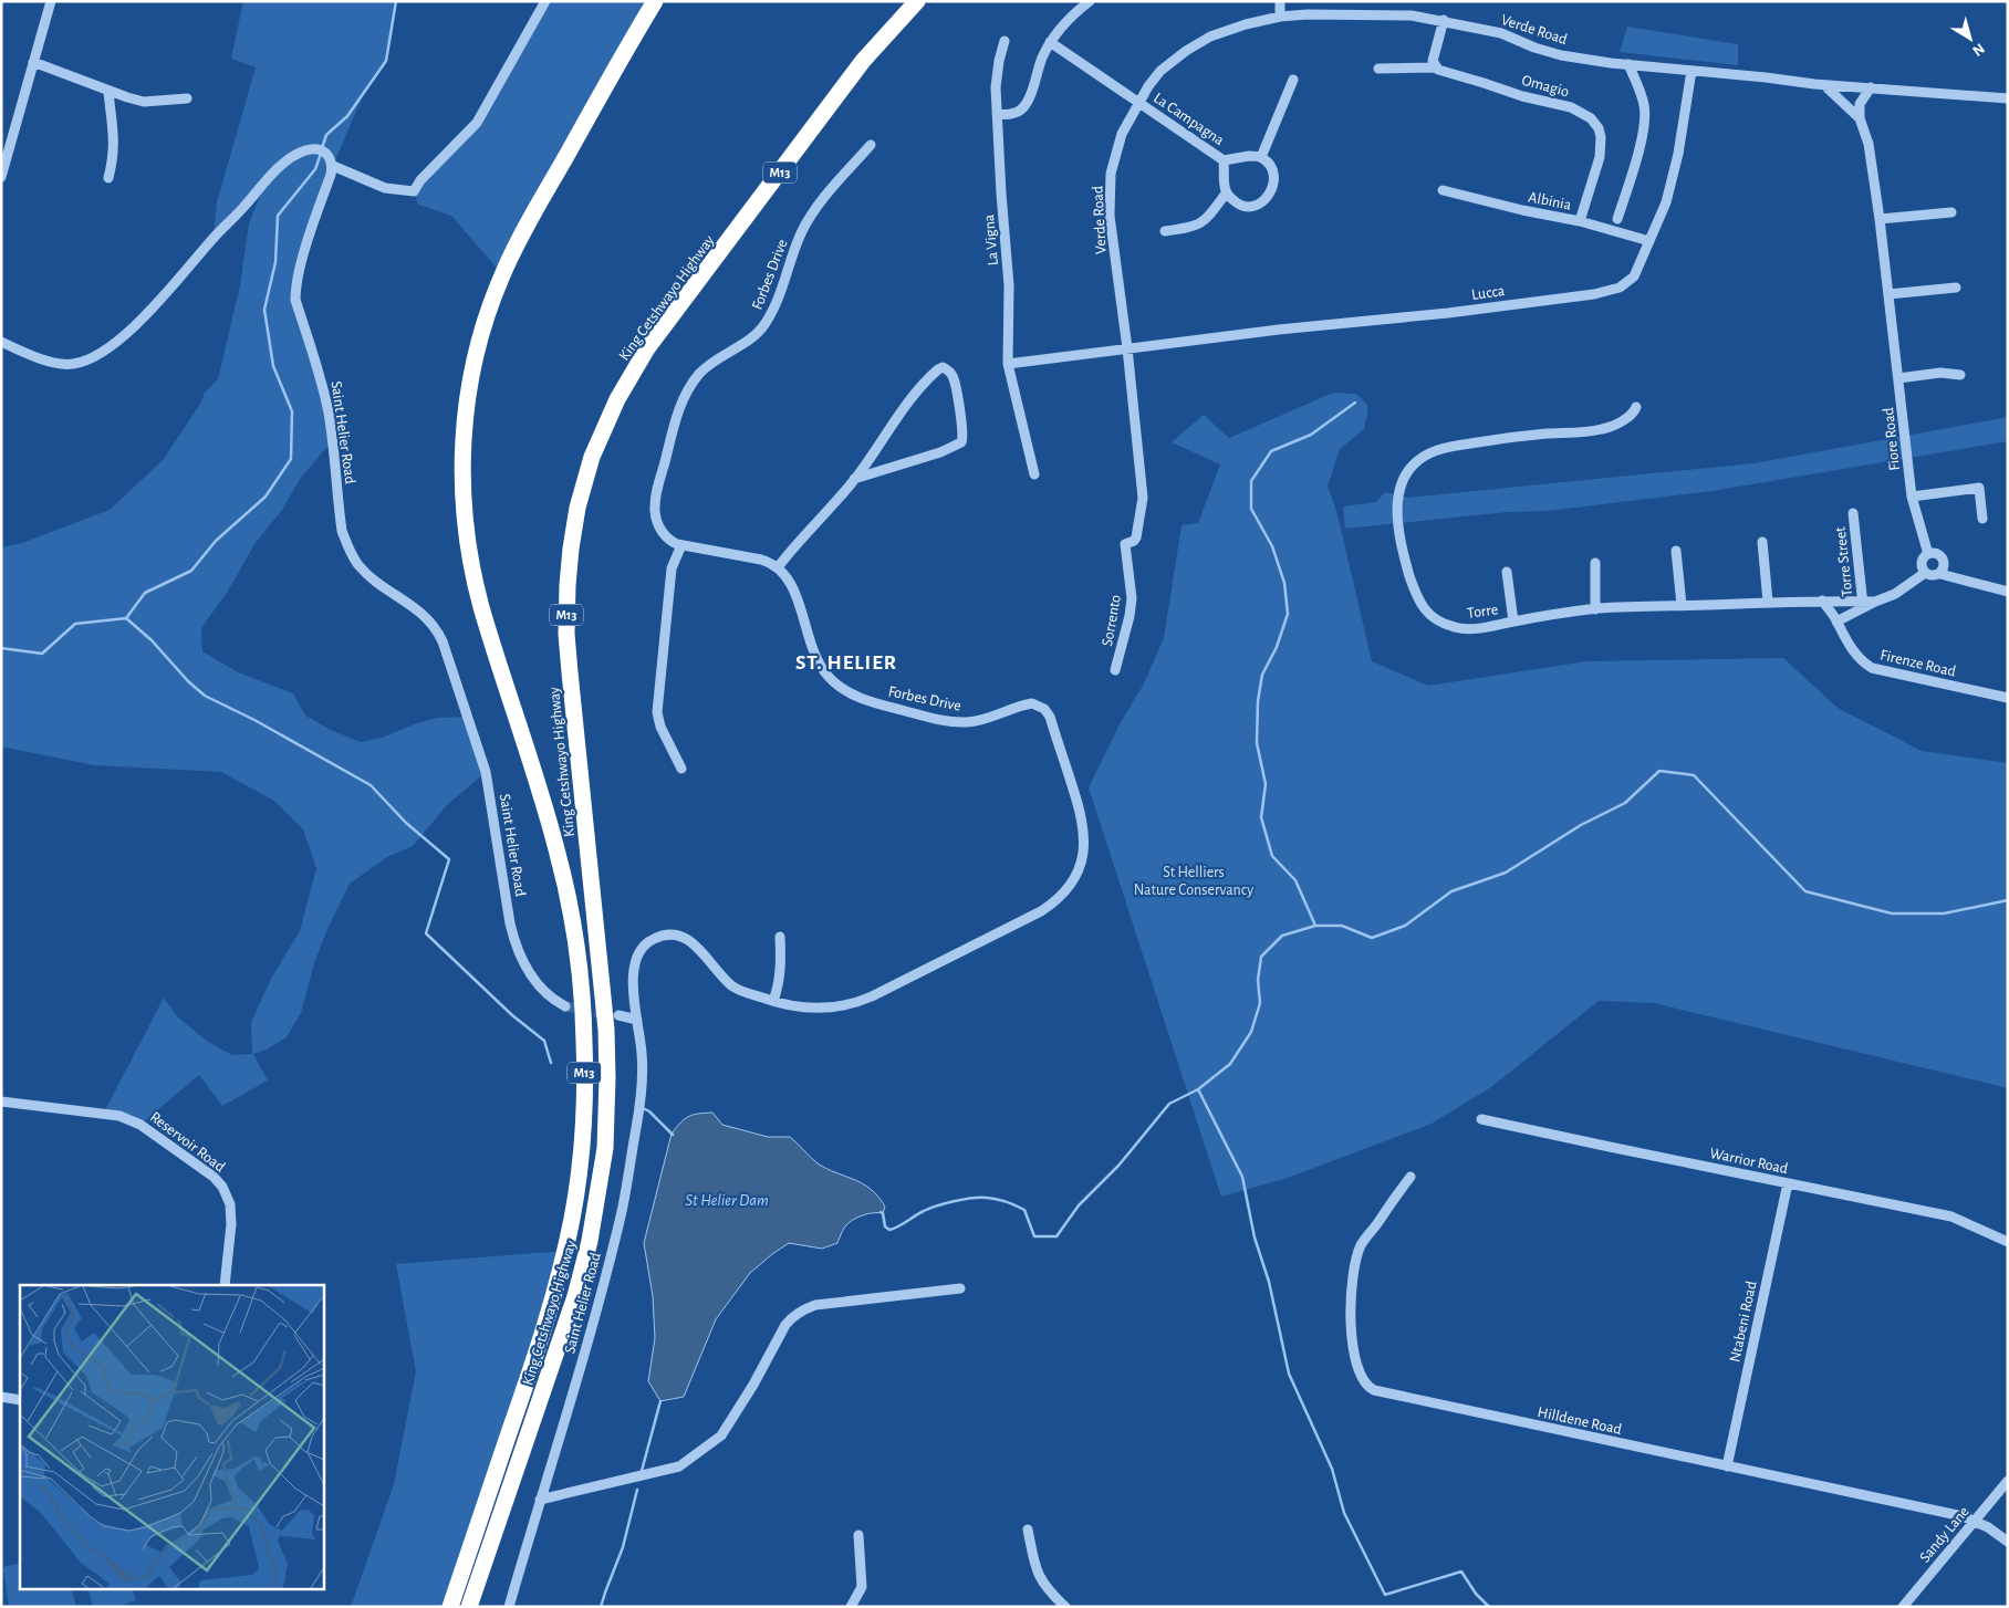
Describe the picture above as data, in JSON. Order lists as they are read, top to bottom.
{
  "streets": {
    "highway": ["M13", "King Cetshwayo Highway"],
    "street": [
      "Verde Road",
      "Omagio",
      "La Campagna",
      "Albinia",
      "La Vigna",
      "Forbes Drive",
      "Lucca",
      "Saint Helier Road",
      "Fiore Road",
      "Torre Street",
      "Torre",
      "Sorrento",
      "Firenze Road",
      "Reservoir Road",
      "Warrior Road",
      "Ntabeni Road",
      "Hilldene Road",
      "Sandy Lane"
    ]
  },
  "crossings": [
    ["Verde Road", "La Campagna"],
    ["Verde Road", "Lucca"],
    ["Verde Road", "Fiore Road"],
    ["Verde Road", "Sorrento"],
    ["Omagio", "Albinia"],
    ["M13", "King Cetshwayo Highway"],
    ["Albinia", "Lucca"],
    ["Forbes Drive", "Saint Helier Road"],
    ["Torre Street", "Torre"],
    ["Torre", "Firenze Road"],
    ["Warrior Road", "Ntabeni Road"],
    ["Ntabeni Road", "Hilldene Road"],
    ["Hilldene Road", "Sandy Lane"]
  ],
  "districts": ["ST. HELIER"],
  "water": ["St Helier Dam"],
  "parks": ["St Helliers Nature Conservancy"],
  "north": "bottom right"
}
